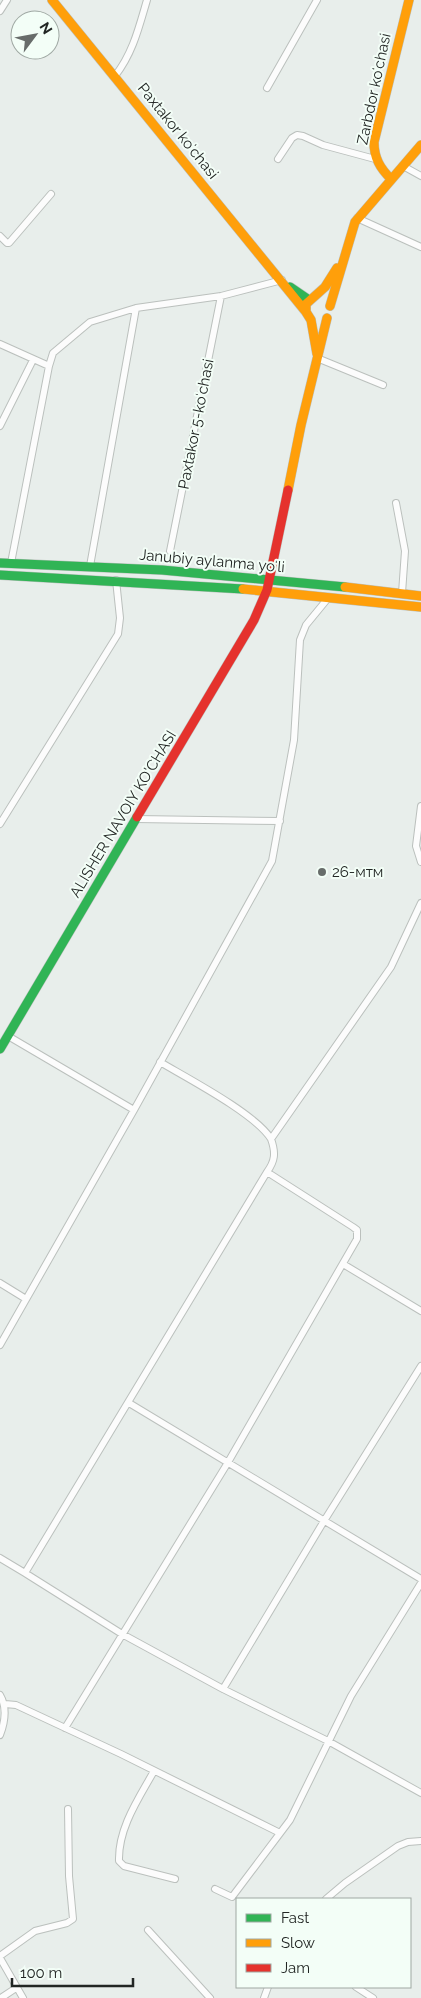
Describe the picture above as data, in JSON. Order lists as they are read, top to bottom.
{
  "streets": {
    "main road": [
      "Zarbdor koʻchasi",
      "Paxtakor koʻchasi",
      "Janubiy aylanma yoʻli",
      "ALISHER NAVOIY KO'CHASI"
    ],
    "street": ["Paxtakor 5-koʻchasi"]
  },
  "crossings": [
    ["Janubiy aylanma yoʻli", "ALISHER NAVOIY KO'CHASI"]
  ],
  "places": ["26-мтм"],
  "legend": ["Fast", "Slow", "Jam"],
  "scale_bar": "100 m",
  "north": "top right"
}
